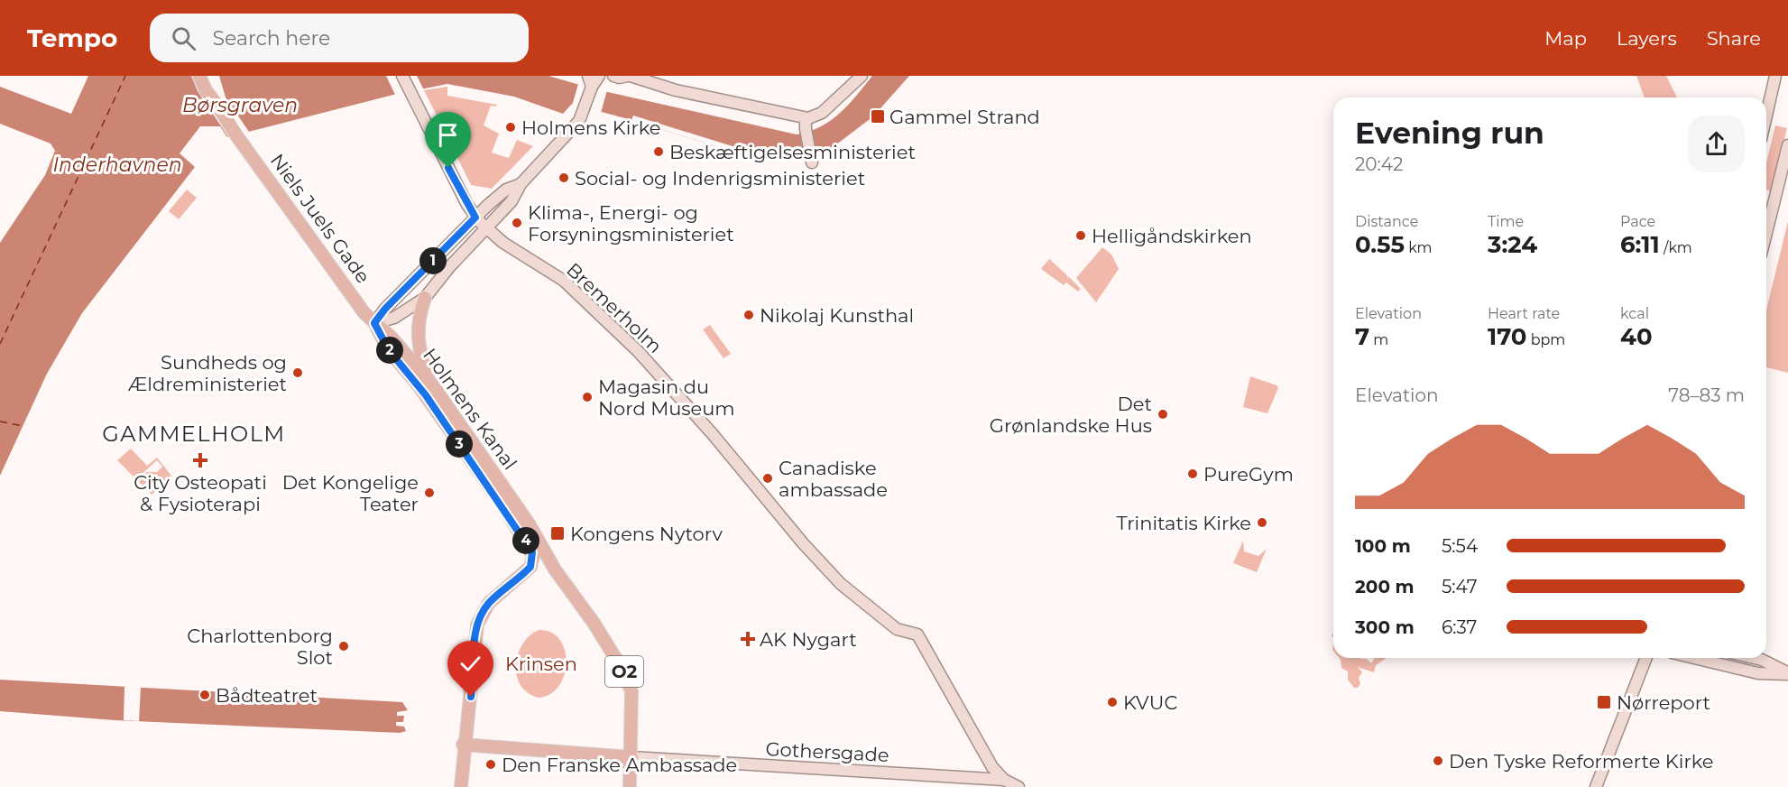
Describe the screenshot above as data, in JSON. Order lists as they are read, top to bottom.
{
  "streets": {
    "main road": ["Niels Juels Gade", "Holmens Kanal", "O2"],
    "street": ["Bremerholm", "Gothersgade"]
  },
  "crossings": [
    ["Niels Juels Gade", "Holmens Kanal"],
    ["Niels Juels Gade", "O2"],
    ["Bremerholm", "Gothersgade"],
    ["Holmens Kanal", "O2"],
    ["O2", "Gothersgade"]
  ],
  "districts": ["GAMMELHOLM"],
  "water": ["Børsgraven", "Inderhavnen"],
  "parks": ["Krinsen"],
  "places": {
    "transit": ["Gammel Strand", "Kongens Nytorv", "Nørreport"],
    "other": [
      "Holmens Kirke",
      "Beskæftigelsesministeriet",
      "Social- og Indenrigsministeriet",
      "Klima-, Energi- og Forsyningsministeriet",
      "Helligåndskirken",
      "Nikolaj Kunsthal",
      "Sundheds og Ældreministeriet",
      "Magasin du Nord Museum",
      "Det Grønlandske Hus",
      "PureGym",
      "Canadiske ambassade",
      "Det Kongelige Teater",
      "Trinitatis Kirke",
      "Charlottenborg Slot",
      "Bådteatret",
      "KVUC",
      "Den Tyske Reformerte Kirke",
      "Den Franske Ambassade"
    ],
    "health": ["City Osteopati & Fysioterapi", "AK Nygart"]
  },
  "page": {
    "header": "Tempo",
    "search": "Search here",
    "nav": ["Map", "Layers", "Share"],
    "heading": ["Evening run", "20:42"],
    "stats": [
      ["Distance", "0.55 km"],
      ["Time", "3:24"],
      ["Pace", "6:11 /km"],
      ["Elevation", "7 m"],
      ["Heart rate", "170 bpm"],
      ["kcal", "40"]
    ],
    "pins": [
      "1",
      "2",
      "3",
      "4"
    ],
    "chart": ["Elevation", "78–83 m"],
    "list": [
      {
        "name": "100 m",
        "note": "5:54"
      },
      {
        "name": "200 m",
        "note": "5:47"
      },
      {
        "name": "300 m",
        "note": "6:37"
      }
    ]
  }
}
